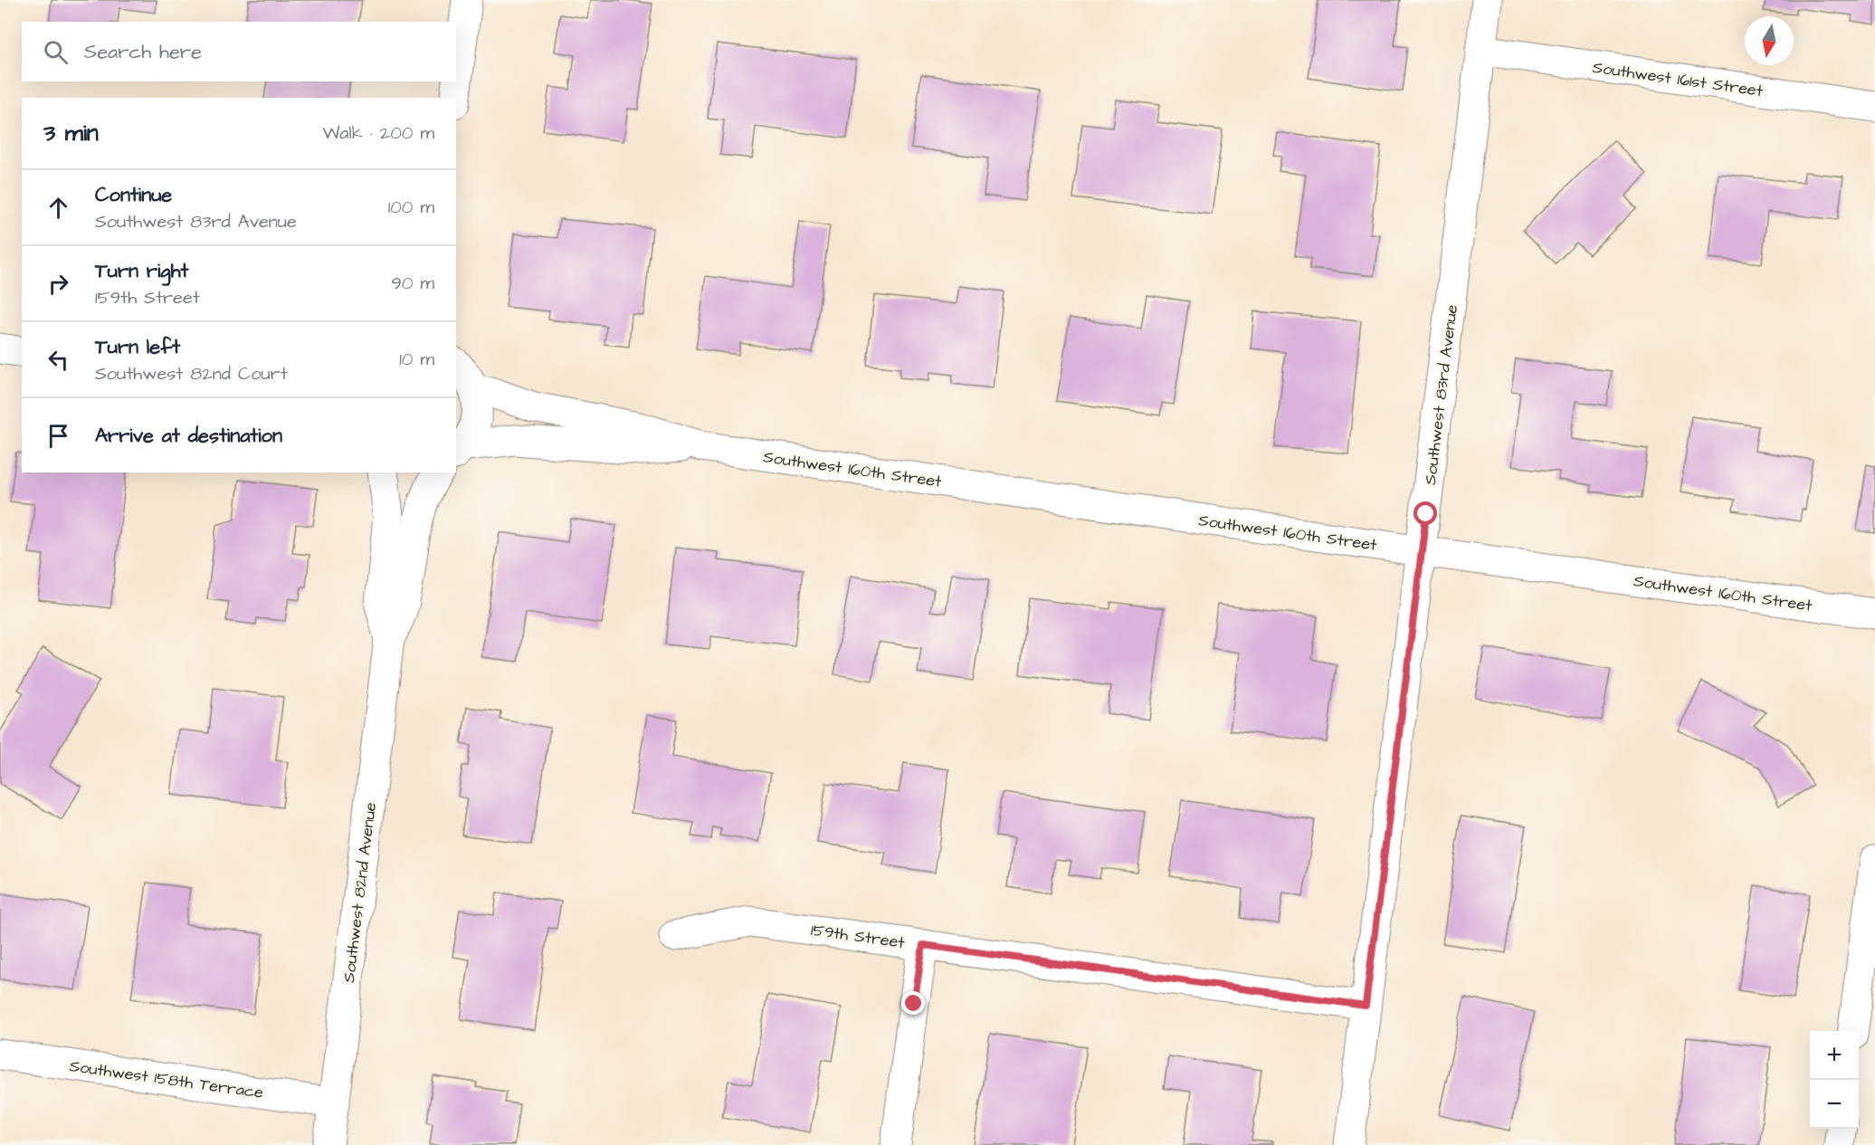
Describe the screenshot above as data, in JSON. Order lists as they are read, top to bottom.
{
  "streets": {
    "street": [
      "Southwest 161st Street",
      "Southwest 83rd Avenue",
      "Southwest 160th Street",
      "Southwest 82nd Avenue",
      "159th Street",
      "Southwest 158th Terrace"
    ]
  },
  "crossings": [
    ["Southwest 161st Street", "Southwest 83rd Avenue"],
    ["Southwest 83rd Avenue", "Southwest 160th Street"],
    ["Southwest 83rd Avenue", "159th Street"],
    ["Southwest 82nd Avenue", "Southwest 158th Terrace"]
  ],
  "north": "bottom",
  "page": {
    "search": "Search here",
    "heading": ["3 min", "Walk · 200 m"],
    "list": [
      ["Continue", "Southwest 83rd Avenue", "100 m"],
      ["Turn right", "159th Street", "90 m"],
      ["Turn left", "Southwest 82nd Court", "10 m"],
      "Arrive at destination"
    ],
    "map_buttons": ["+", "−"]
  }
}
